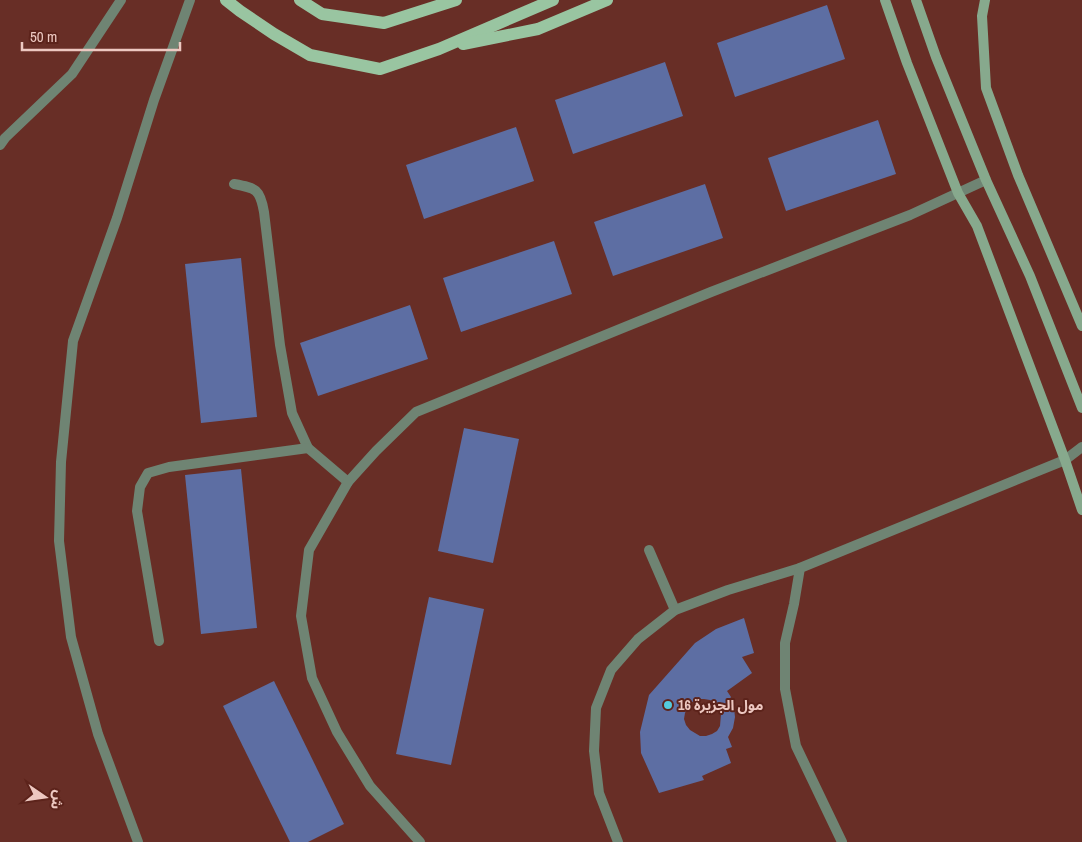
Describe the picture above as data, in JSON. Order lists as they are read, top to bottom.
{
  "places": ["مول الجزيرة 16"],
  "scale_bar": "50 m",
  "north": "right"
}
